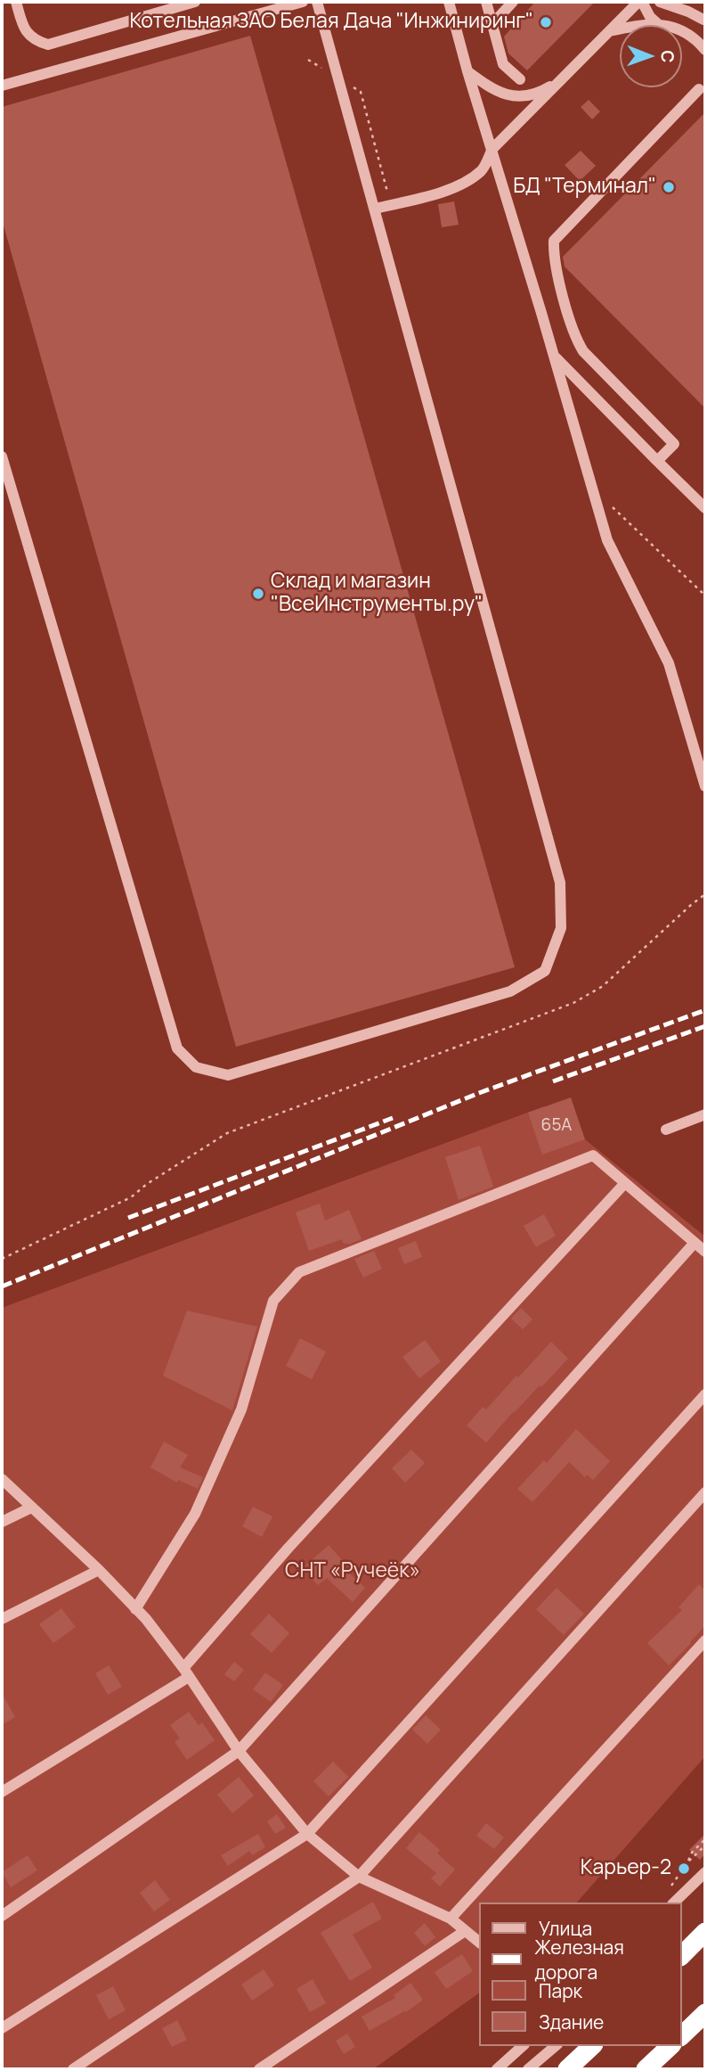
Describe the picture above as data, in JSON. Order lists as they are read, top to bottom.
{
  "parks": ["СНТ «Ручеёк»"],
  "places": [
    "Котельная ЗАО Белая Дача \"Инжиниринг\"",
    "БД \"Терминал\"",
    "Склад и магазин \"ВсеИнструменты.ру\"",
    "Карьер-2"
  ],
  "house_numbers": ["65А"],
  "legend": [
    "Улица",
    "Железная дорога",
    "Парк",
    "Здание"
  ],
  "north": "right"
}
